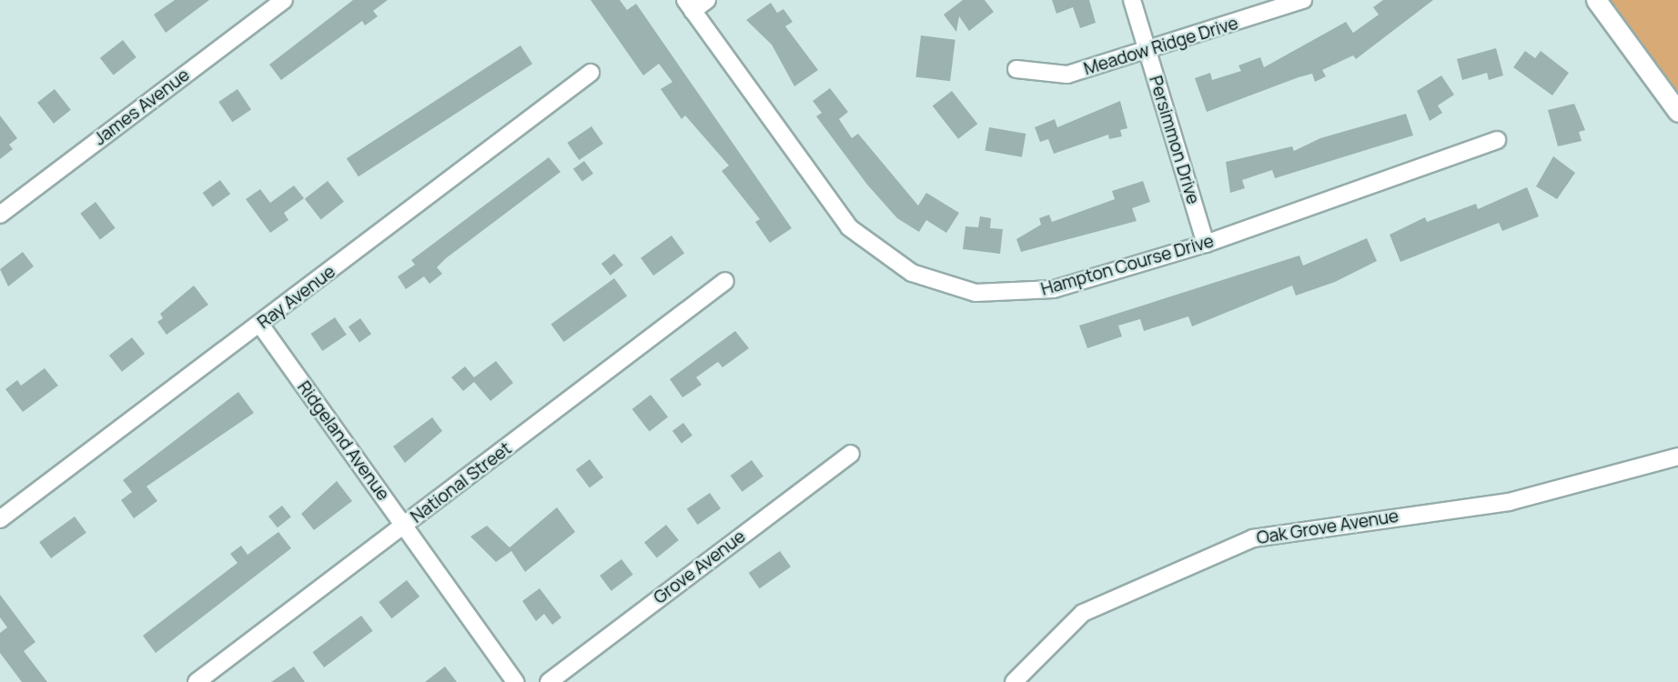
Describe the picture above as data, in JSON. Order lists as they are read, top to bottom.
{
  "streets": {
    "street": [
      "Meadow Ridge Drive",
      "James Avenue",
      "Persimmon Drive",
      "Hampton Course Drive",
      "Ray Avenue",
      "Ridgeland Avenue",
      "National Street",
      "Oak Grove Avenue",
      "Grove Avenue"
    ]
  },
  "crossings": [
    ["Meadow Ridge Drive", "Persimmon Drive"],
    ["Persimmon Drive", "Hampton Course Drive"],
    ["Ray Avenue", "Ridgeland Avenue"],
    ["Ridgeland Avenue", "National Street"]
  ]
}
